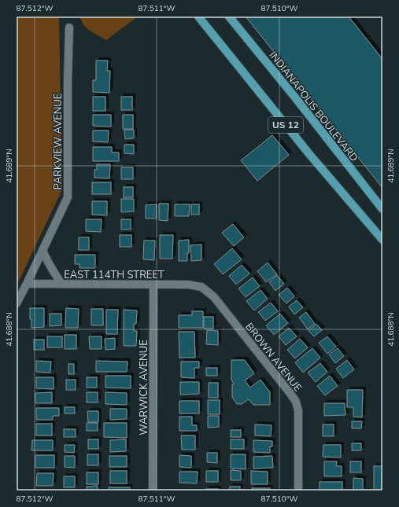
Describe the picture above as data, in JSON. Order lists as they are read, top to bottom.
{
  "streets": {
    "main road": ["INDIANAPOLIS BOULEVARD", "US 12"],
    "street": [
      "PARKVIEW AVENUE",
      "EAST 114TH STREET",
      "BROWN AVENUE",
      "WARWICK AVENUE"
    ]
  },
  "crossings": [
    ["PARKVIEW AVENUE", "EAST 114TH STREET"],
    ["EAST 114TH STREET", "BROWN AVENUE"],
    ["EAST 114TH STREET", "WARWICK AVENUE"]
  ],
  "coordinates": [
    "87.512°W",
    "87.511°W",
    "87.510°W",
    "41.689°N",
    "41.688°N"
  ]
}
